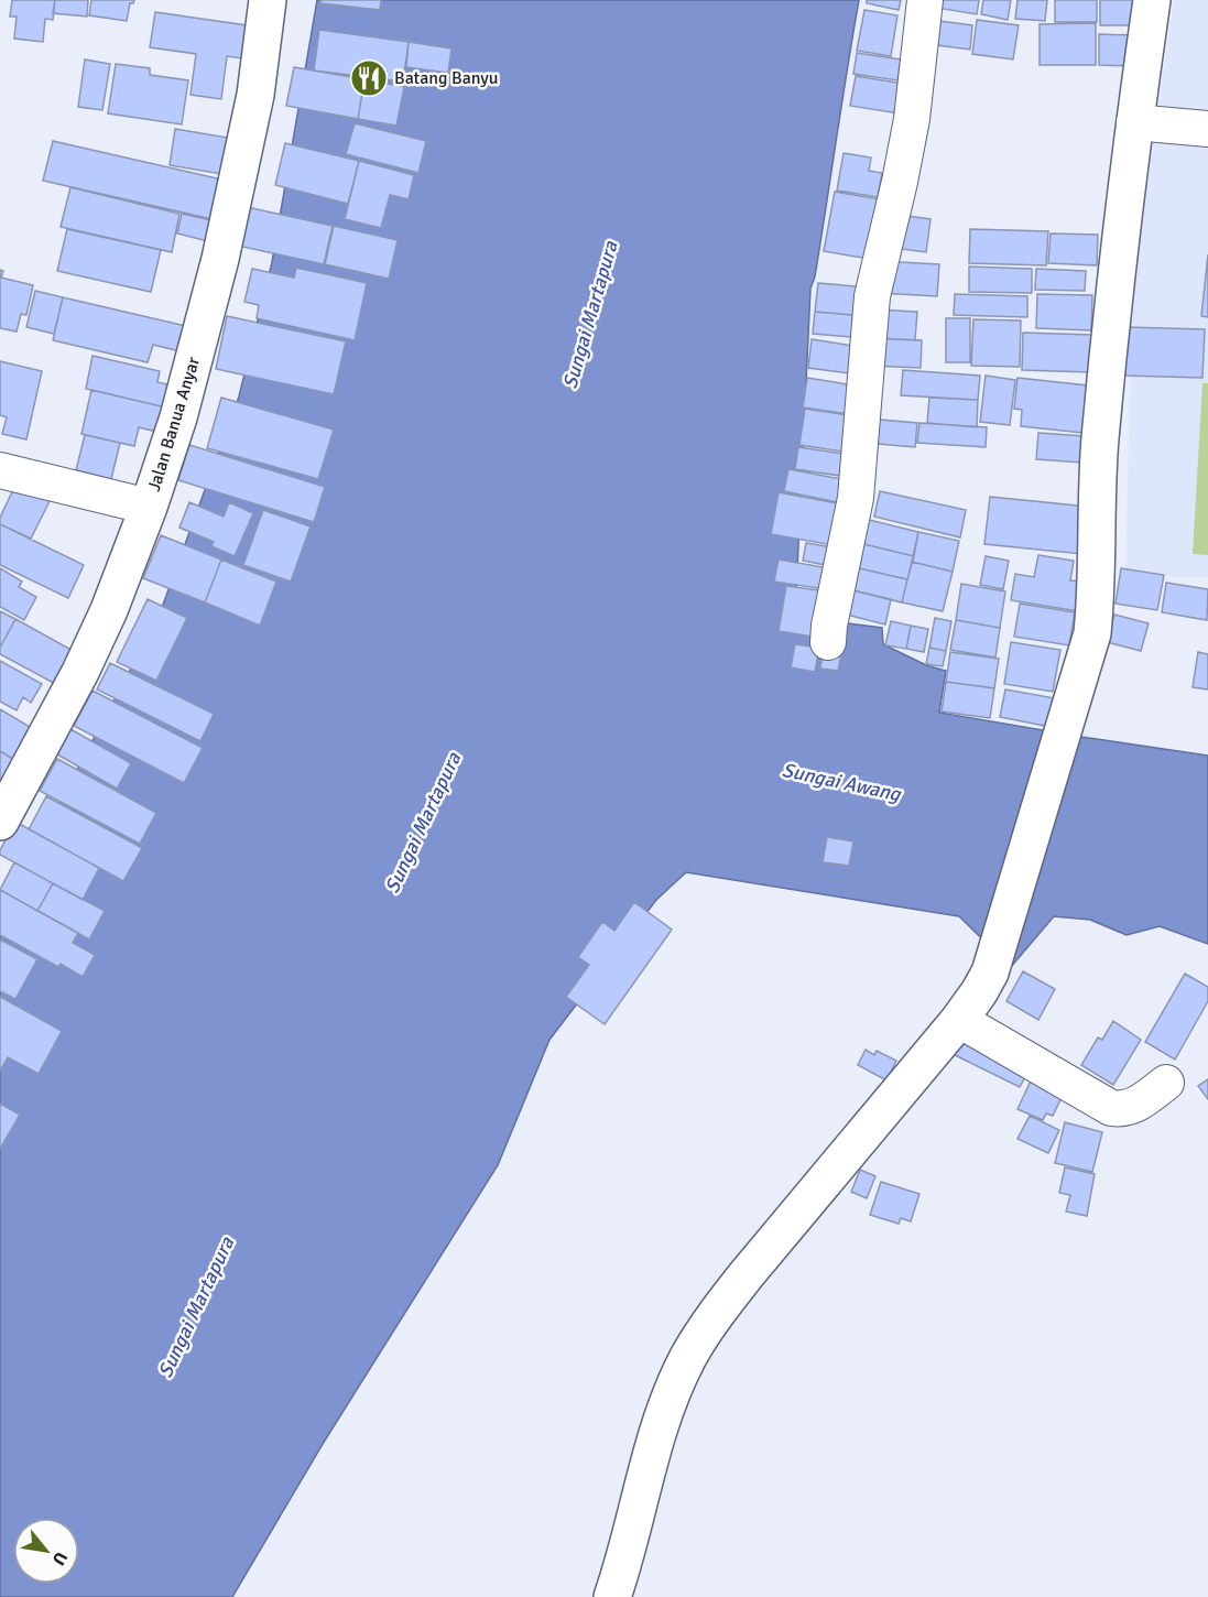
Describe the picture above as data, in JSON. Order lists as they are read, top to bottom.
{
  "streets": {
    "street": ["Jalan Banua Anyar"]
  },
  "water": ["Sungai Martapura", "Sungai Awang"],
  "places": {
    "restaurant": ["Batang Banyu"]
  },
  "north": "bottom right"
}
